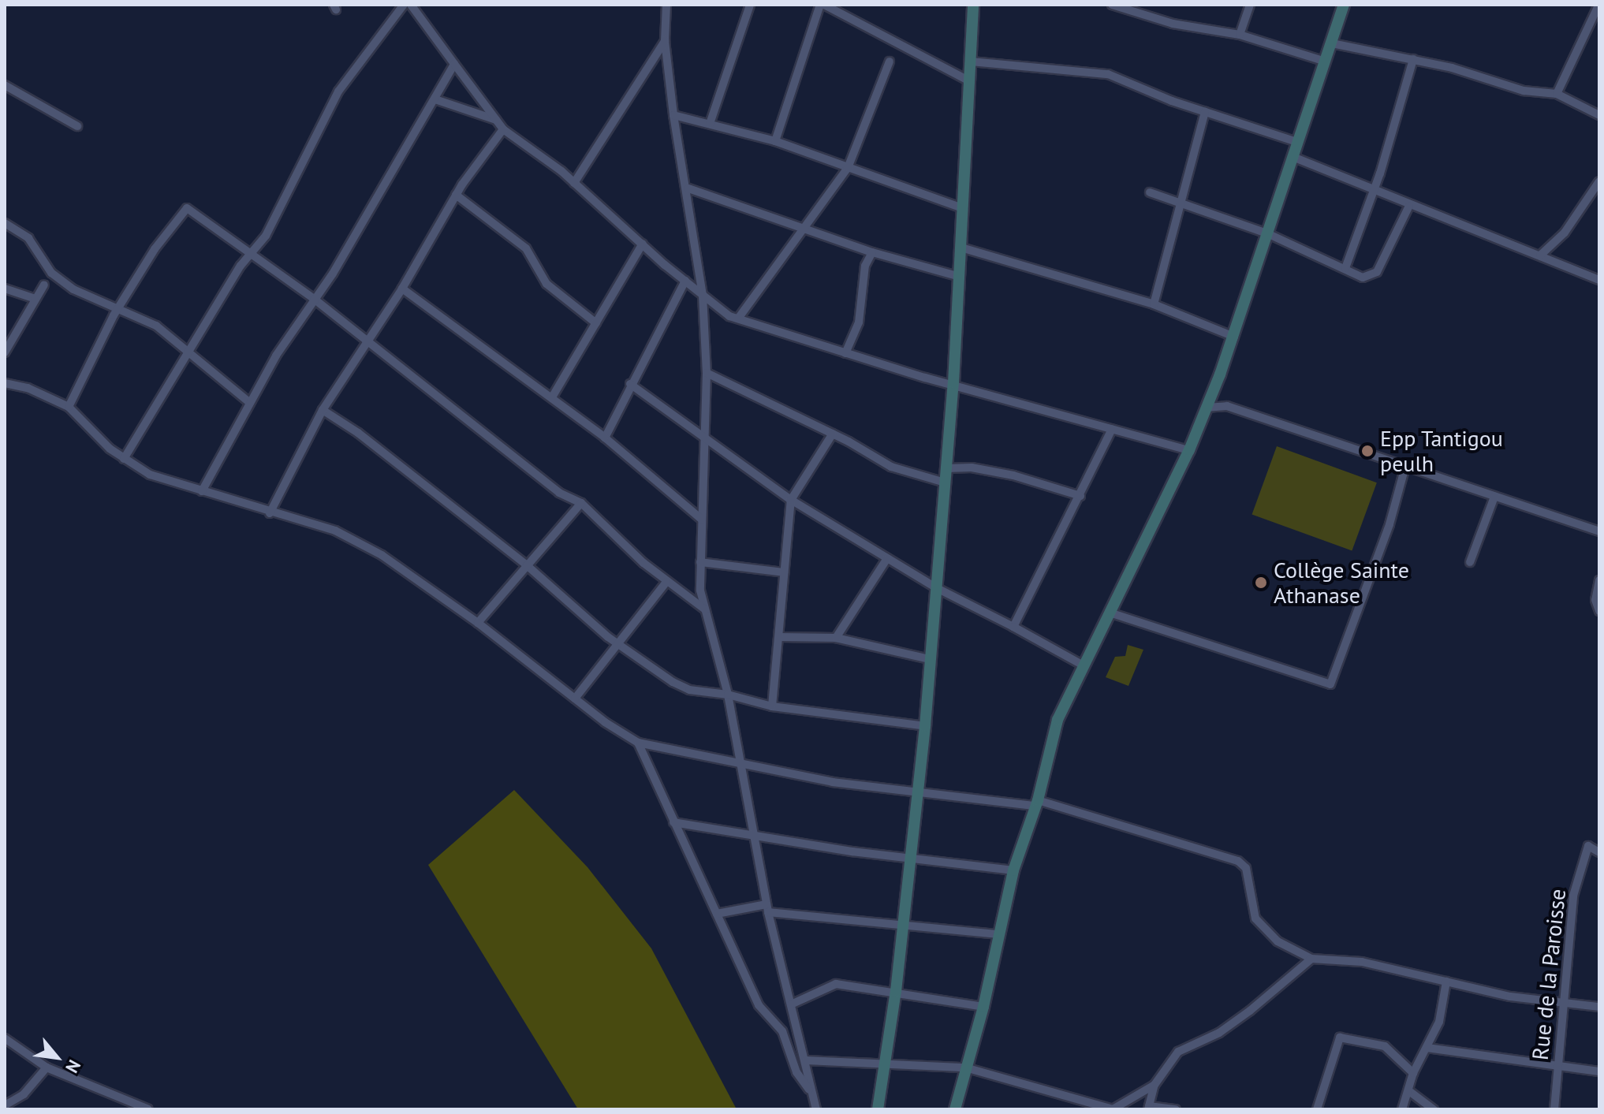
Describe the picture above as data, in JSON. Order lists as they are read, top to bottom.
{
  "streets": {
    "street": ["Rue de la Paroisse"]
  },
  "places": ["Epp Tantigou peulh", "Collège Sainte Athanase"],
  "north": "bottom right"
}
